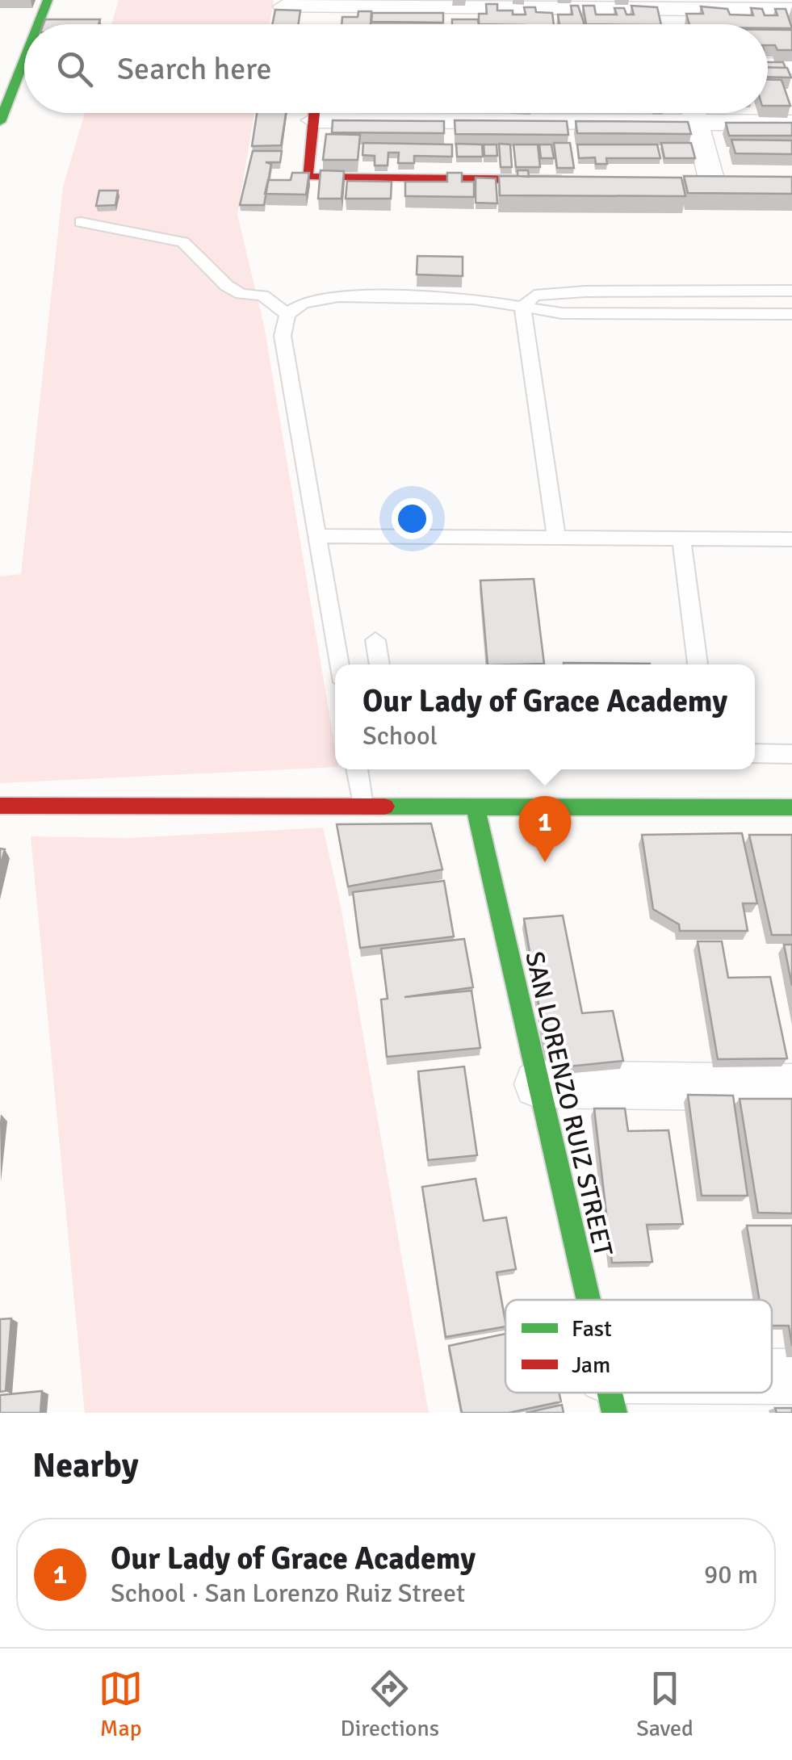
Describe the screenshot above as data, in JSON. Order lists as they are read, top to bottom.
{
  "streets": {
    "street": ["SAN LORENZO RUIZ STREET"]
  },
  "legend": ["Fast", "Jam"],
  "page": {
    "search": "Search here",
    "popup": ["Our Lady of Grace Academy", "School"],
    "pins": "1",
    "heading": "Nearby",
    "list": [
      {
        "mark": "1",
        "name": "Our Lady of Grace Academy",
        "note": "School · San Lorenzo Ruiz Street",
        "value": "90 m"
      }
    ],
    "nav": ["Map", "Directions", "Saved"]
  }
}
